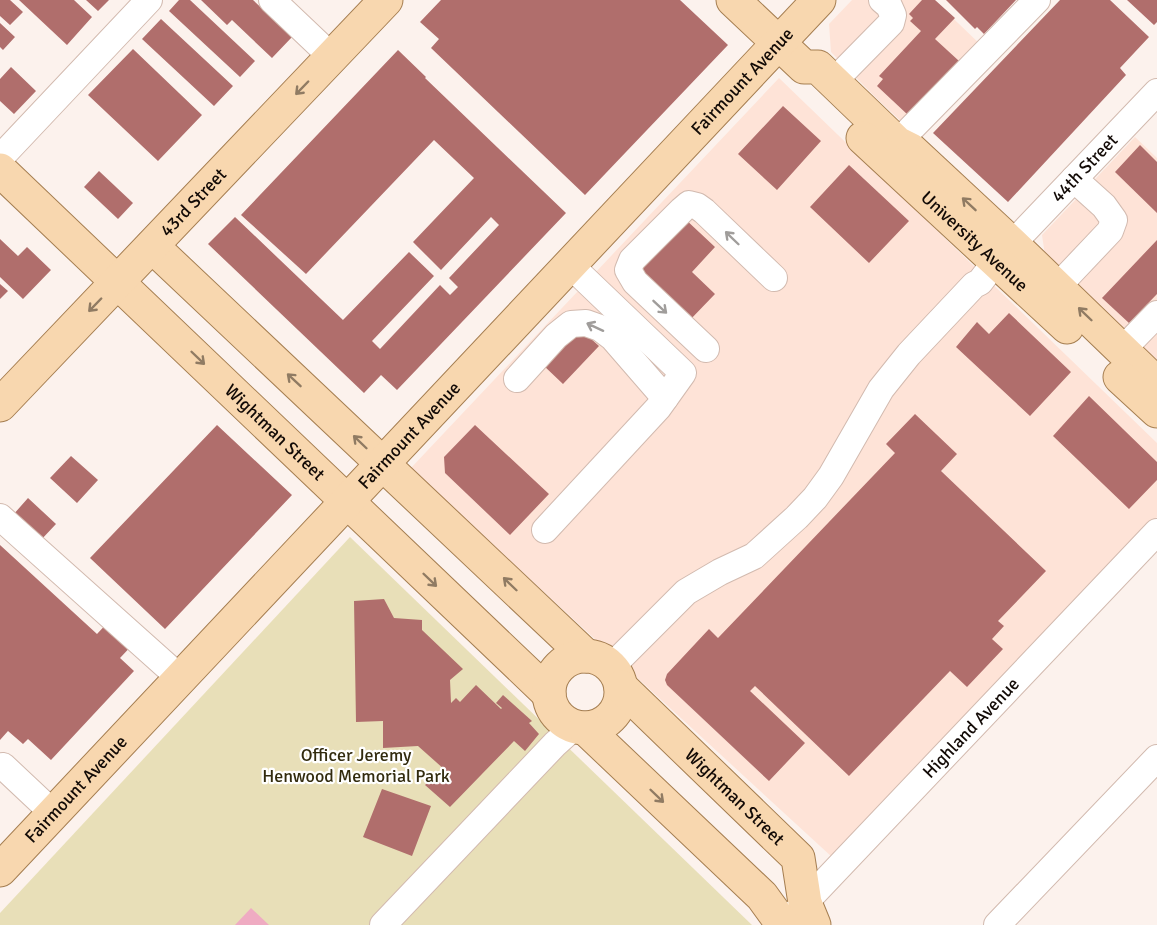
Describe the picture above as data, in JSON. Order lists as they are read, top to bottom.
{
  "streets": {
    "main road": [
      "Fairmount Avenue",
      "43rd Street",
      "University Avenue",
      "Wightman Street"
    ],
    "street": ["44th Street", "Highland Avenue"]
  },
  "crossings": [
    ["Fairmount Avenue", "University Avenue"],
    ["Fairmount Avenue", "Wightman Street"],
    ["44th Street", "University Avenue"],
    ["44th Street", "Wightman Street"],
    ["43rd Street", "Wightman Street"],
    ["Wightman Street", "Highland Avenue"]
  ],
  "one_way": ["43rd Street"],
  "parks": ["Officer Jeremy Henwood Memorial Park"]
}
